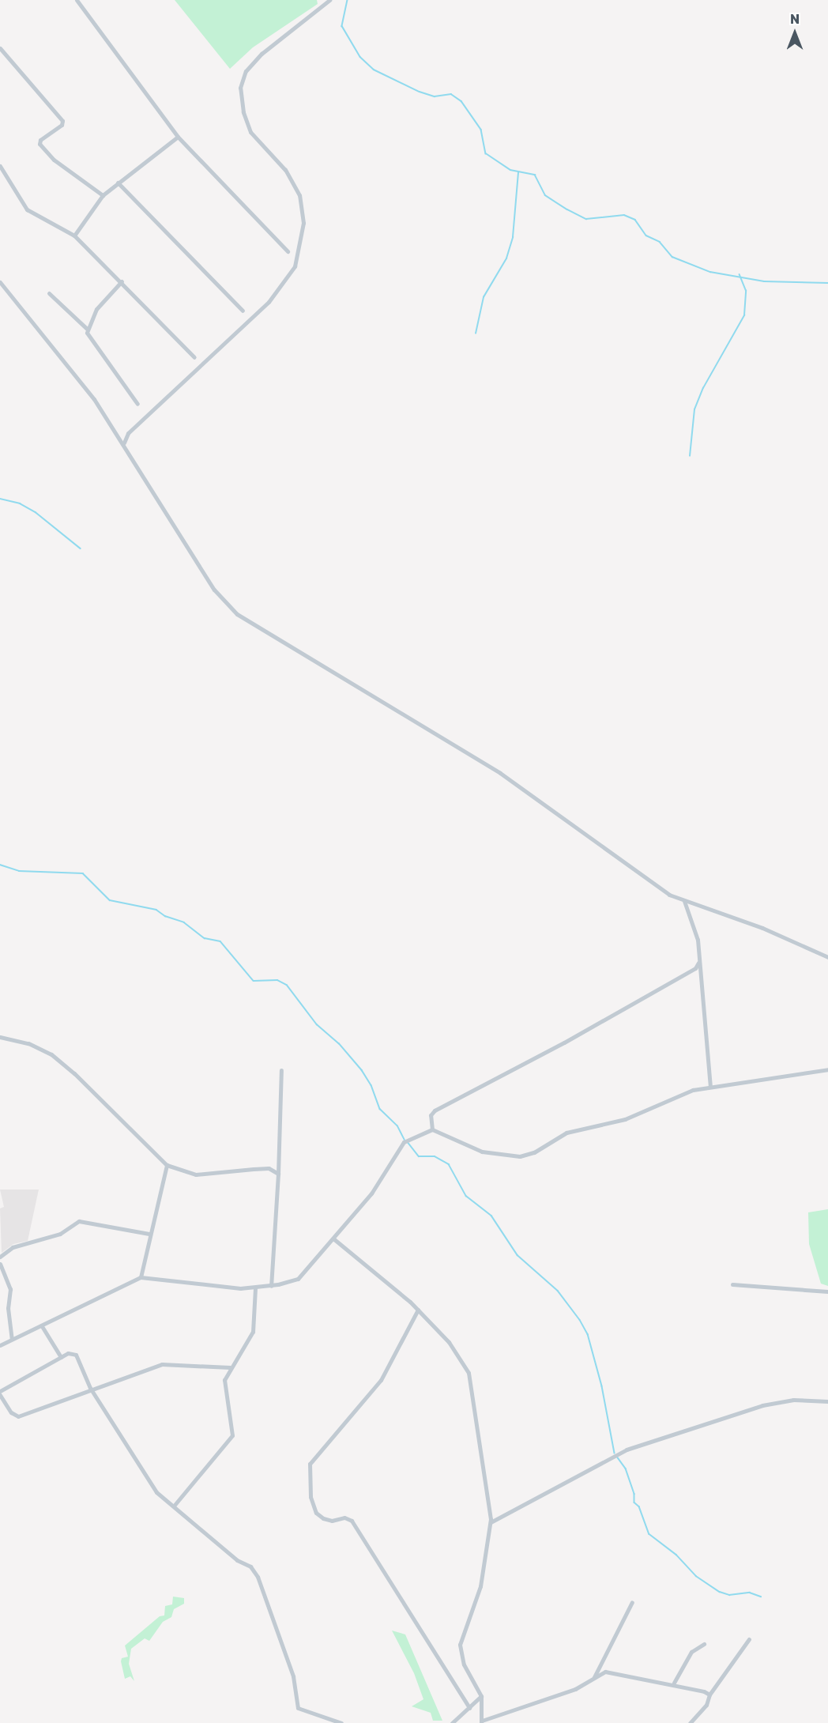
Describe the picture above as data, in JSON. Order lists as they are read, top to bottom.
{
  "north": "top"
}
